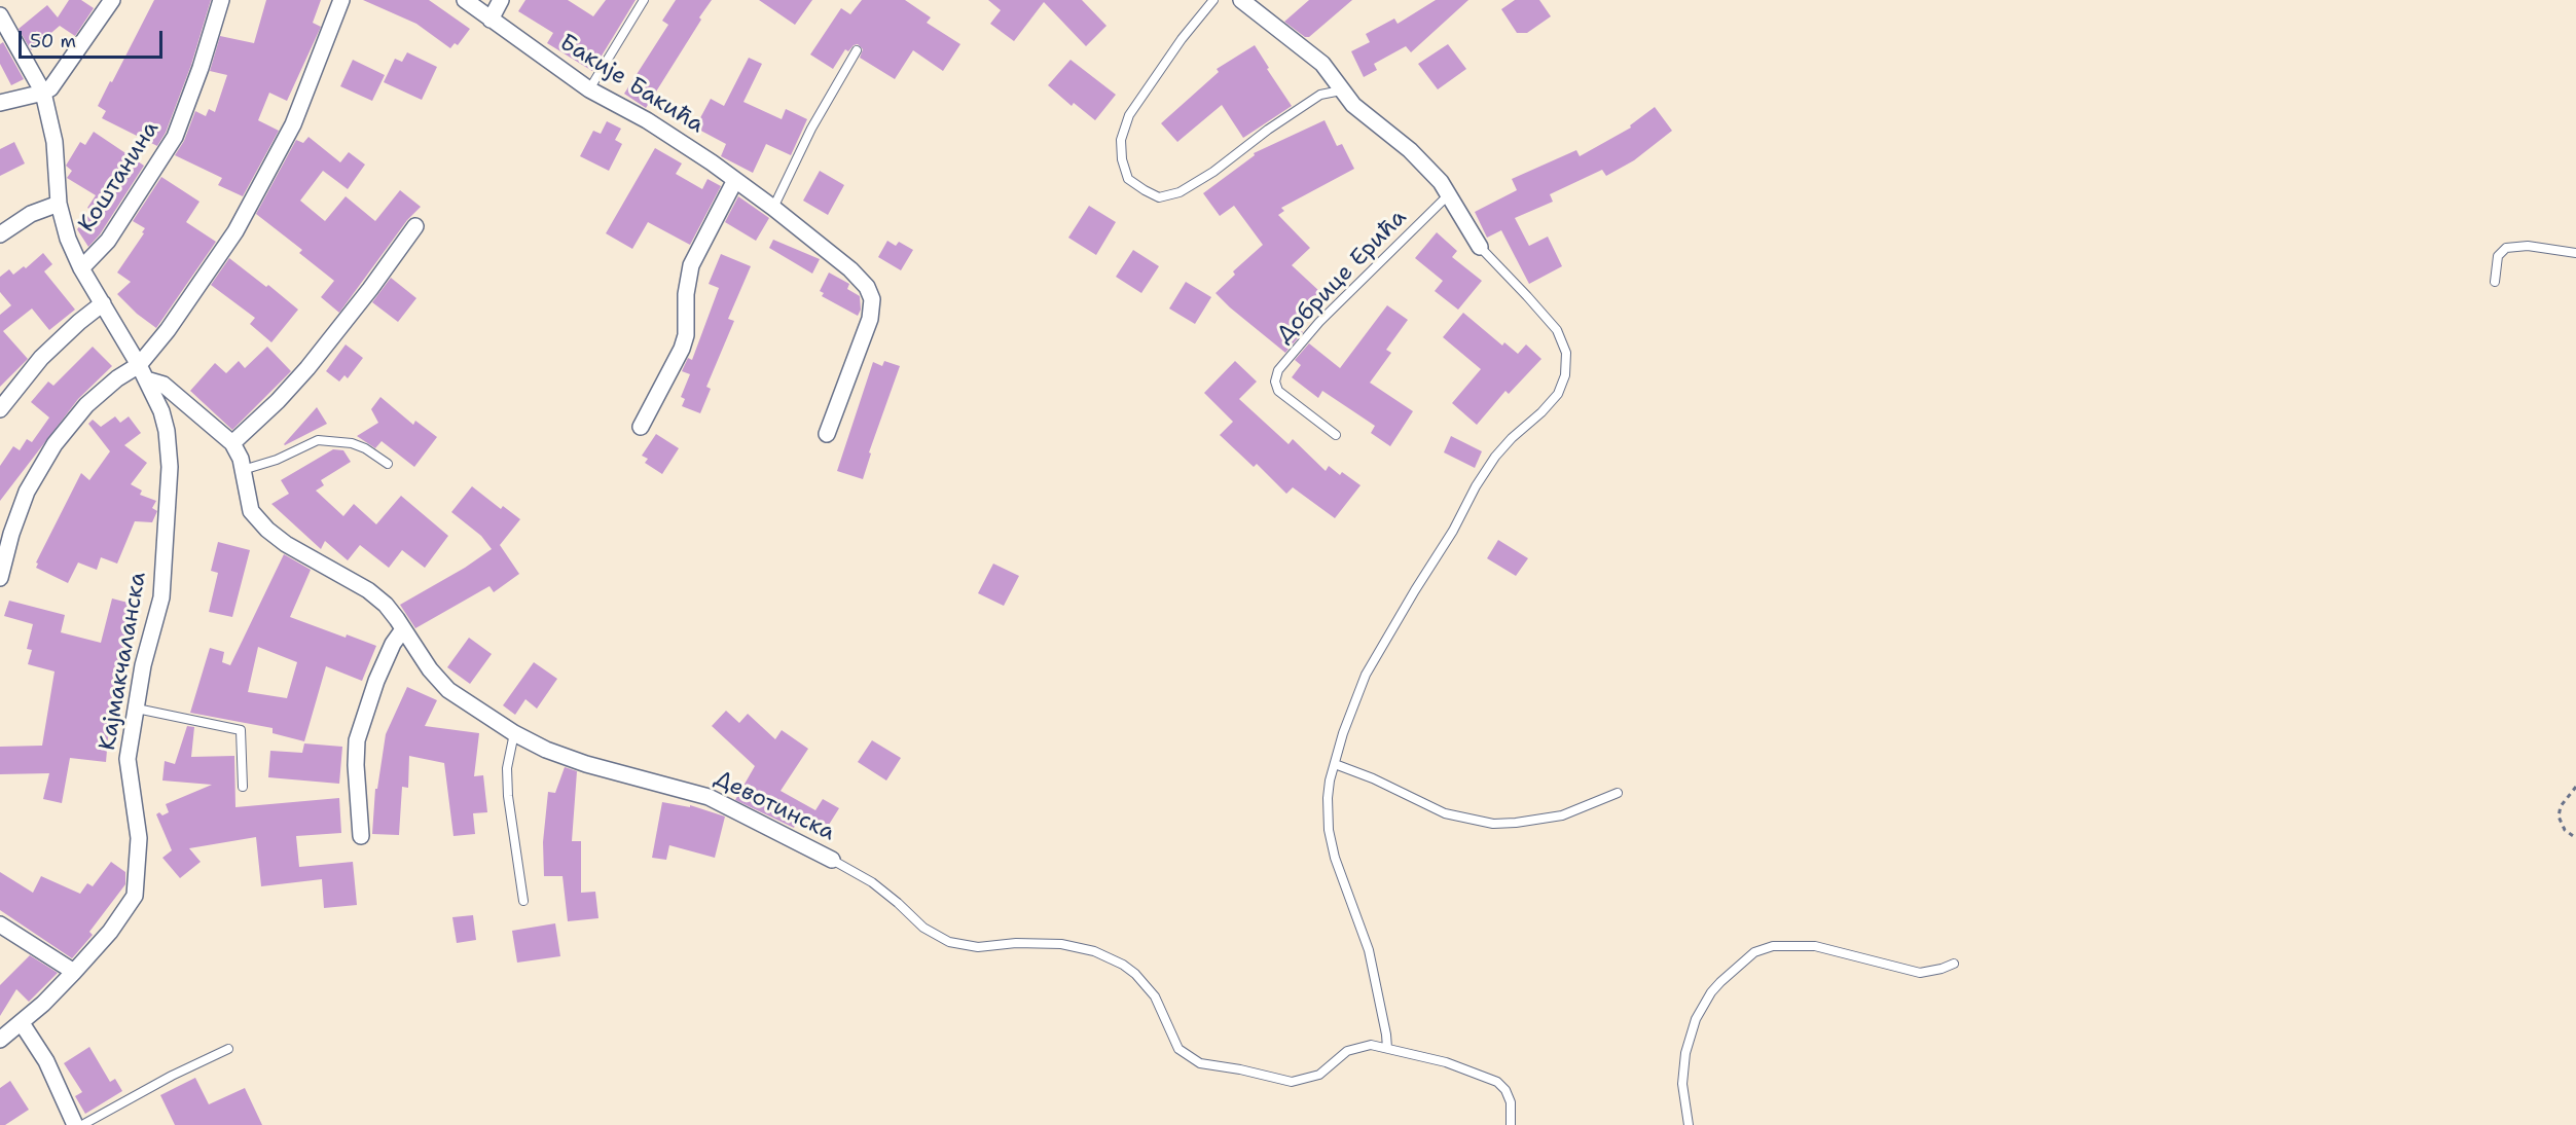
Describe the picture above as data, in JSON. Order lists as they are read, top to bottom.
{
  "streets": {
    "street": [
      "Бакије Бакића",
      "Коштанина",
      "Кајмакчаланска",
      "Девотинска"
    ],
    "lane": ["Добрице Ерића"]
  },
  "crossings": [
    ["Коштанина", "Кајмакчаланска"],
    ["Кајмакчаланска", "Девотинска"]
  ],
  "scale_bar": "50 m"
}
